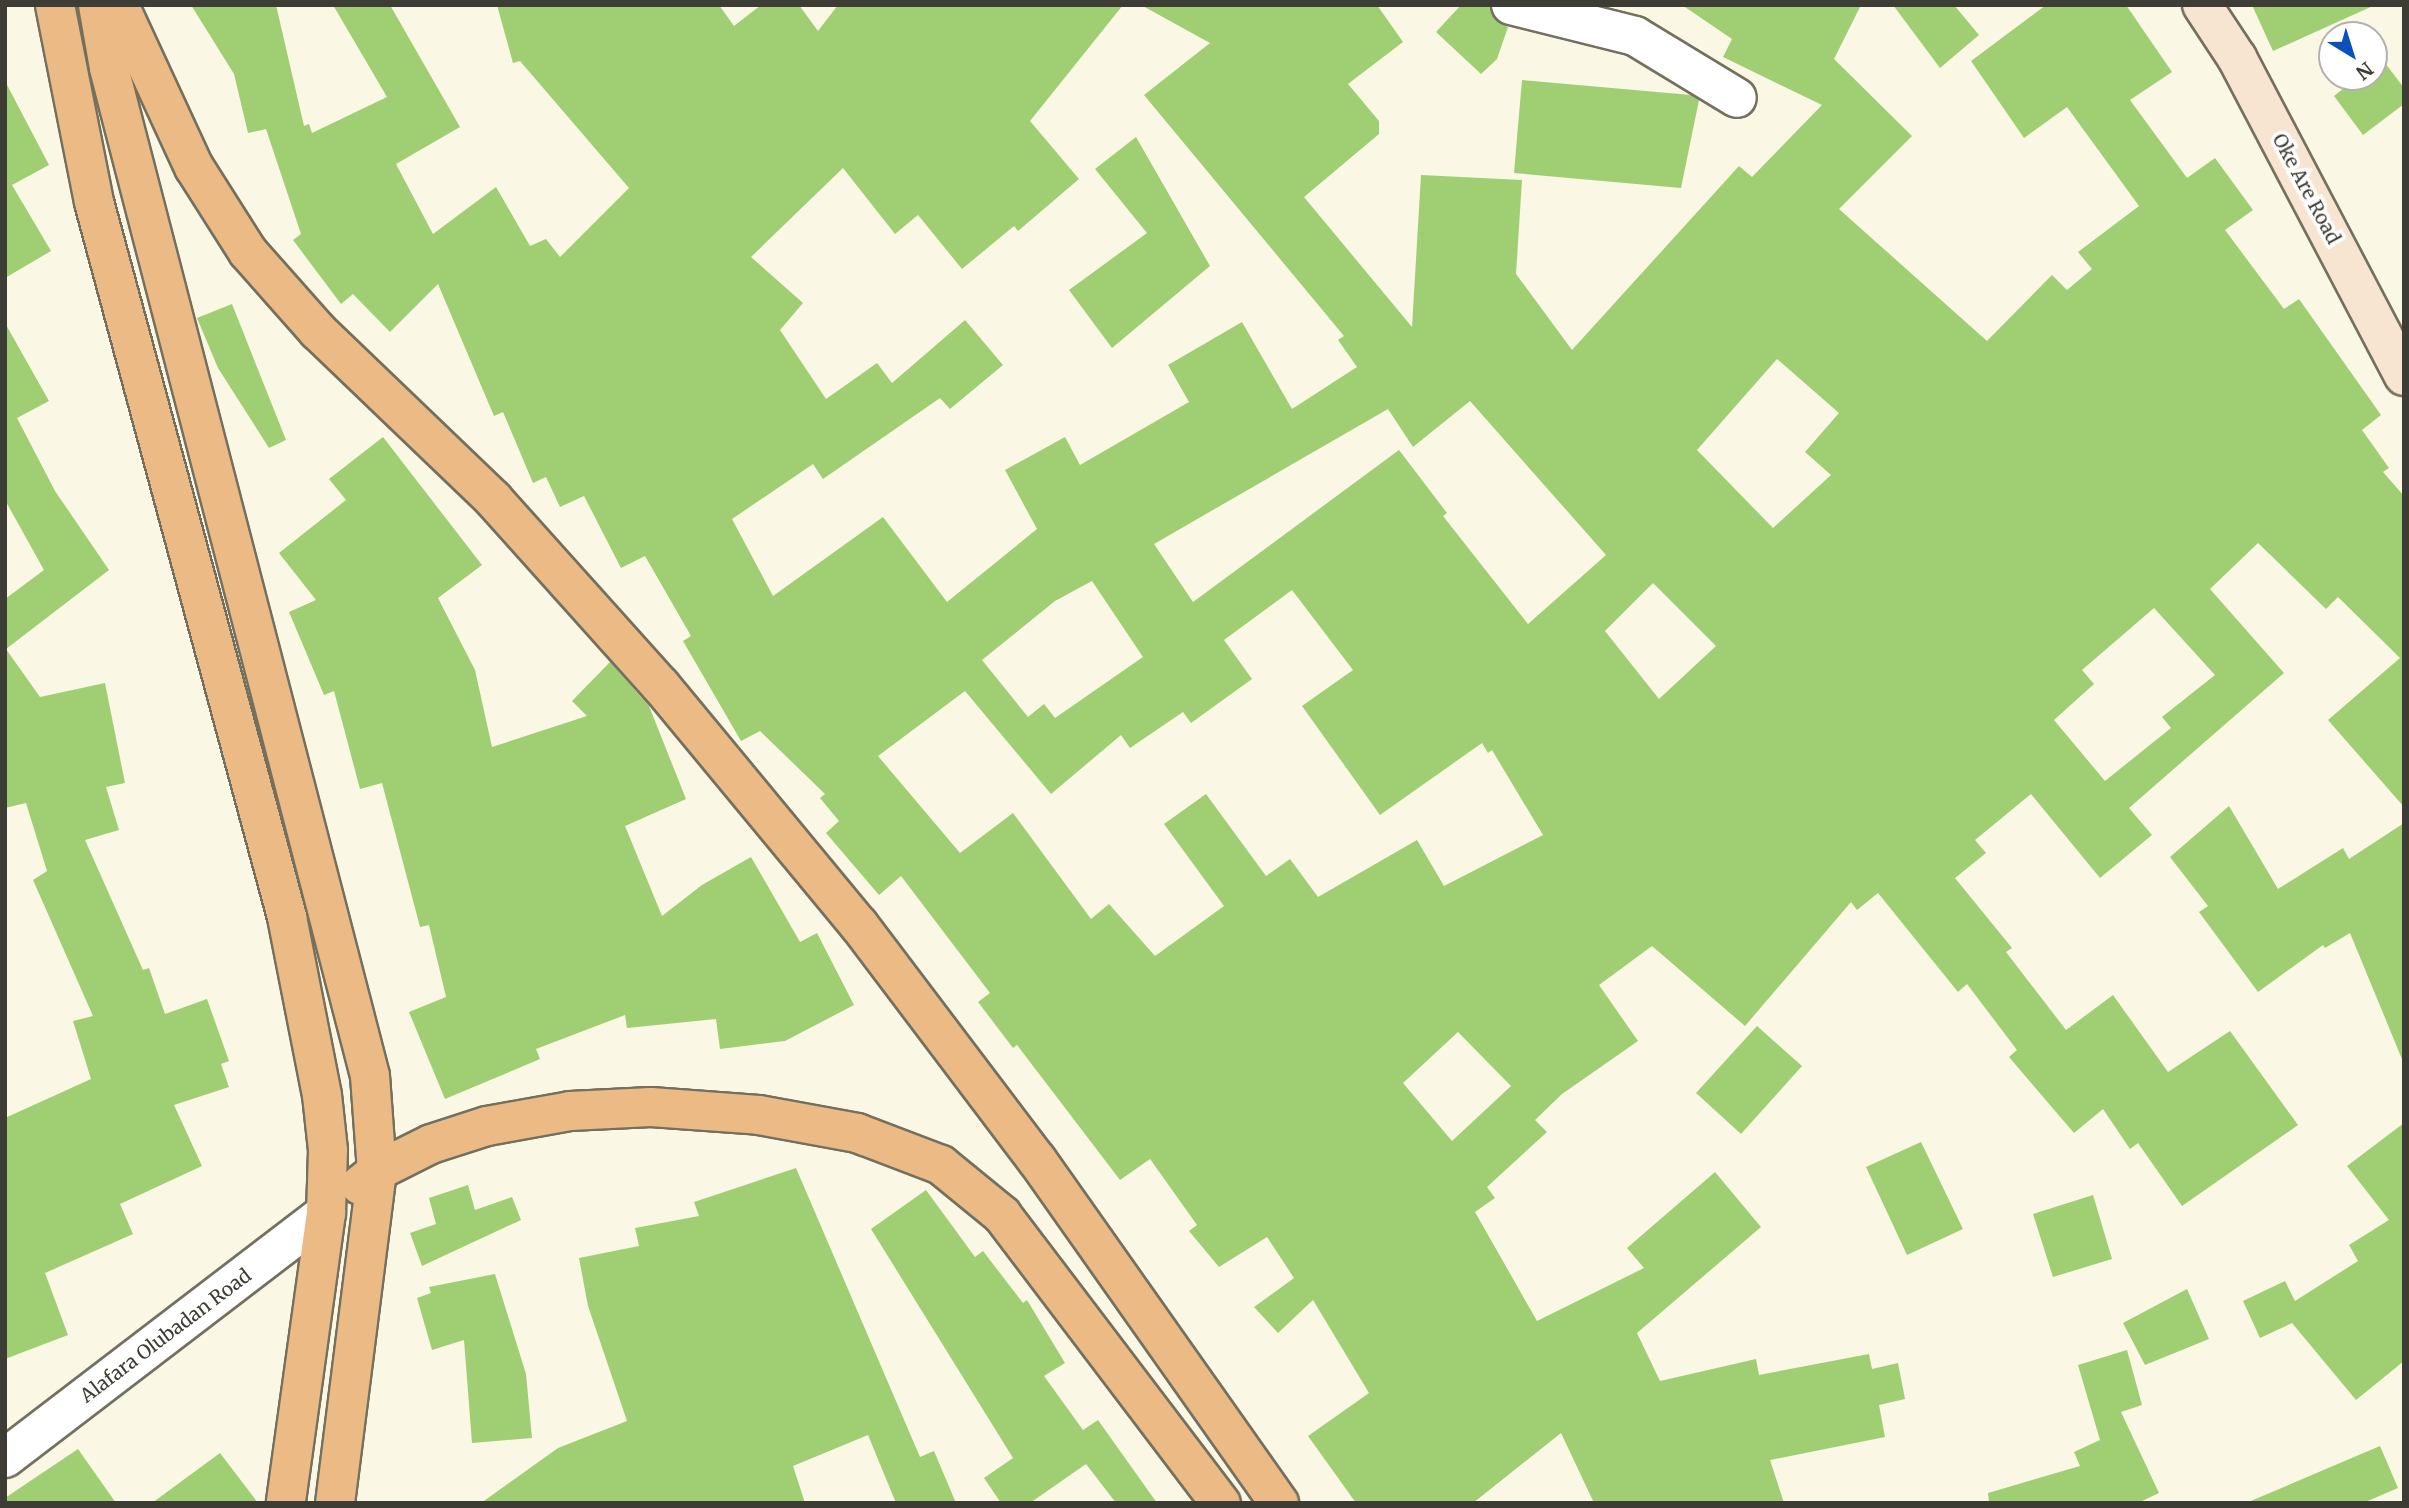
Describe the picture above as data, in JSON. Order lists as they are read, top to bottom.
{
  "streets": {
    "main road": ["Oke Are Road"],
    "street": ["Alafara Olubadan Road"]
  },
  "north": "bottom right"
}
